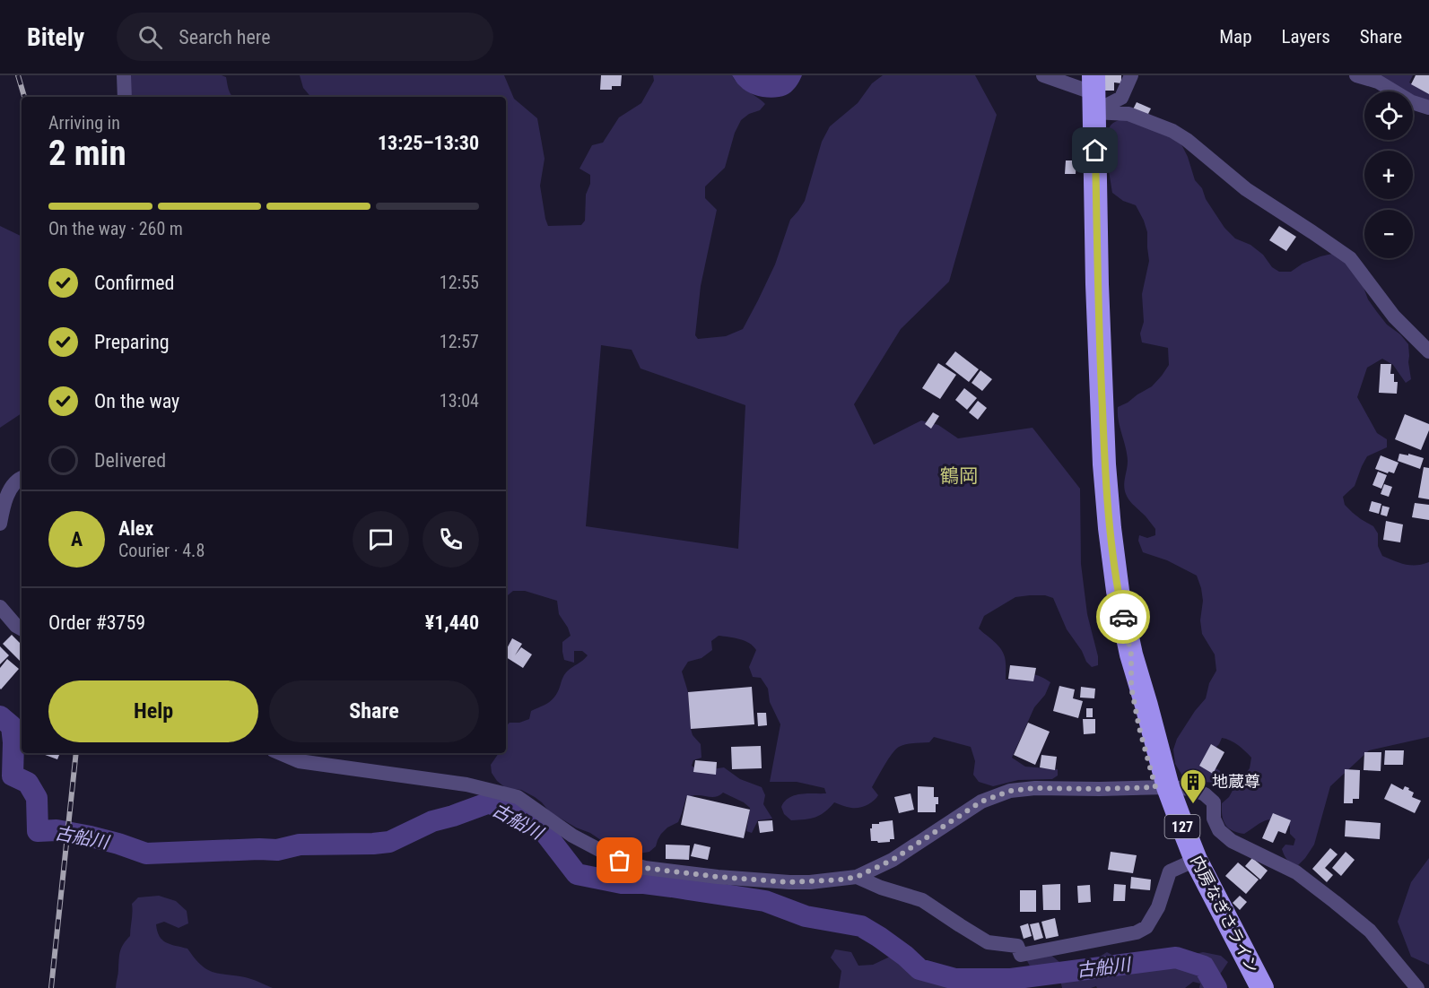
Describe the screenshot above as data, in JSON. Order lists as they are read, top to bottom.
{
  "streets": {
    "highway": ["127", "内房なぎさライン"]
  },
  "districts": ["鶴岡"],
  "water": ["古船川"],
  "places": {
    "building": ["地蔵尊"]
  },
  "page": {
    "header": "Bitely",
    "search": "Search here",
    "nav": ["Map", "Layers", "Share"],
    "map_buttons": ["+", "−"],
    "heading": ["2 min", "Arriving in", "13:25–13:30"],
    "panel": [
      "Alex",
      "Courier · 4.8",
      "Order #3759",
      "¥1,440"
    ],
    "bar": "On the way · 260 m",
    "list": [
      ["Confirmed", "12:55"],
      ["Preparing", "12:57"],
      ["On the way", "13:04"],
      "Delivered"
    ],
    "round": "A",
    "buttons": ["Help", "Share"]
  }
}
